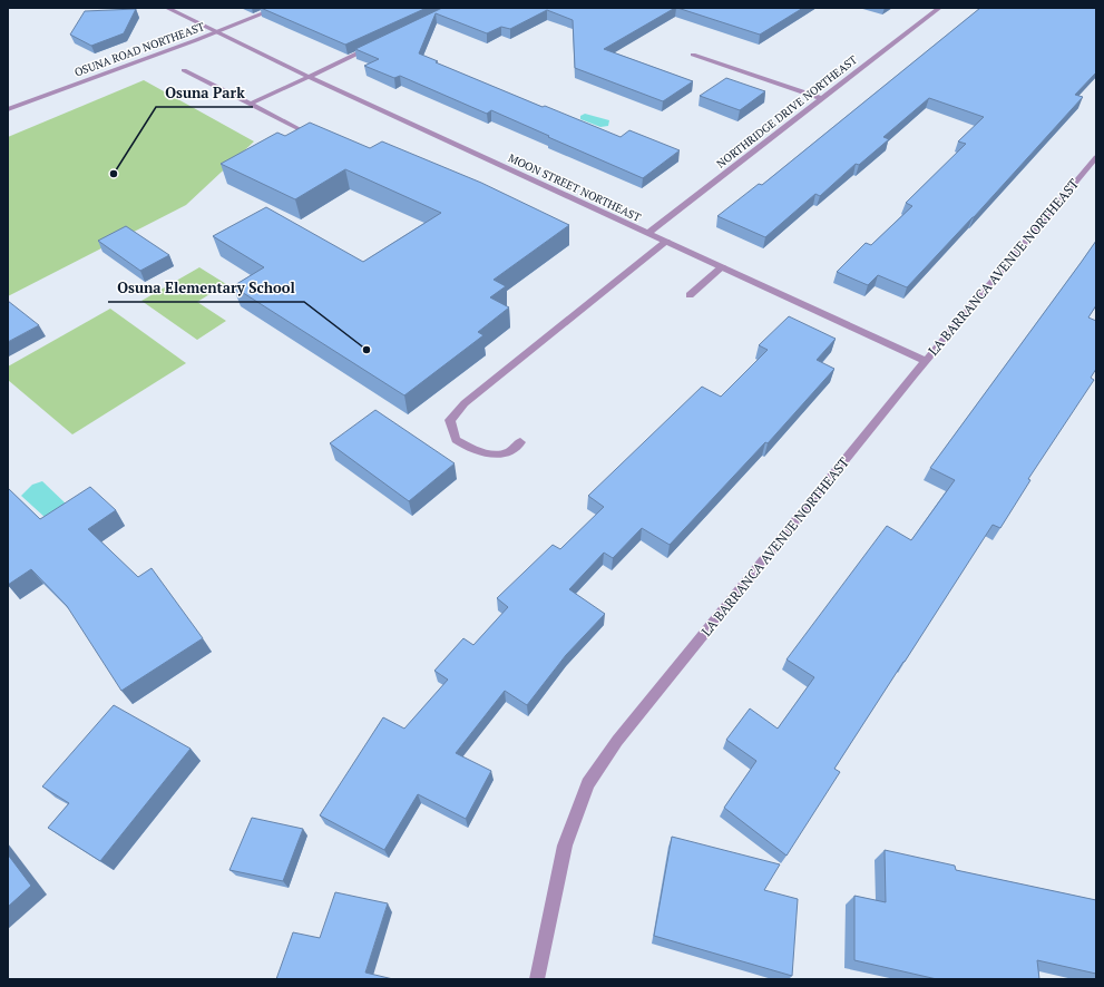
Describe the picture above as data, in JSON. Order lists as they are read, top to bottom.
{
  "streets": {
    "street": [
      "OSUNA ROAD NORTHEAST",
      "NORTHRIDGE DRIVE NORTHEAST",
      "MOON STREET NORTHEAST",
      "LA BARRANCA AVENUE NORTHEAST"
    ]
  },
  "crossings": [
    ["OSUNA ROAD NORTHEAST", "MOON STREET NORTHEAST"],
    ["NORTHRIDGE DRIVE NORTHEAST", "MOON STREET NORTHEAST"],
    ["MOON STREET NORTHEAST", "LA BARRANCA AVENUE NORTHEAST"]
  ],
  "places": ["Osuna Park", "Osuna Elementary School"]
}
